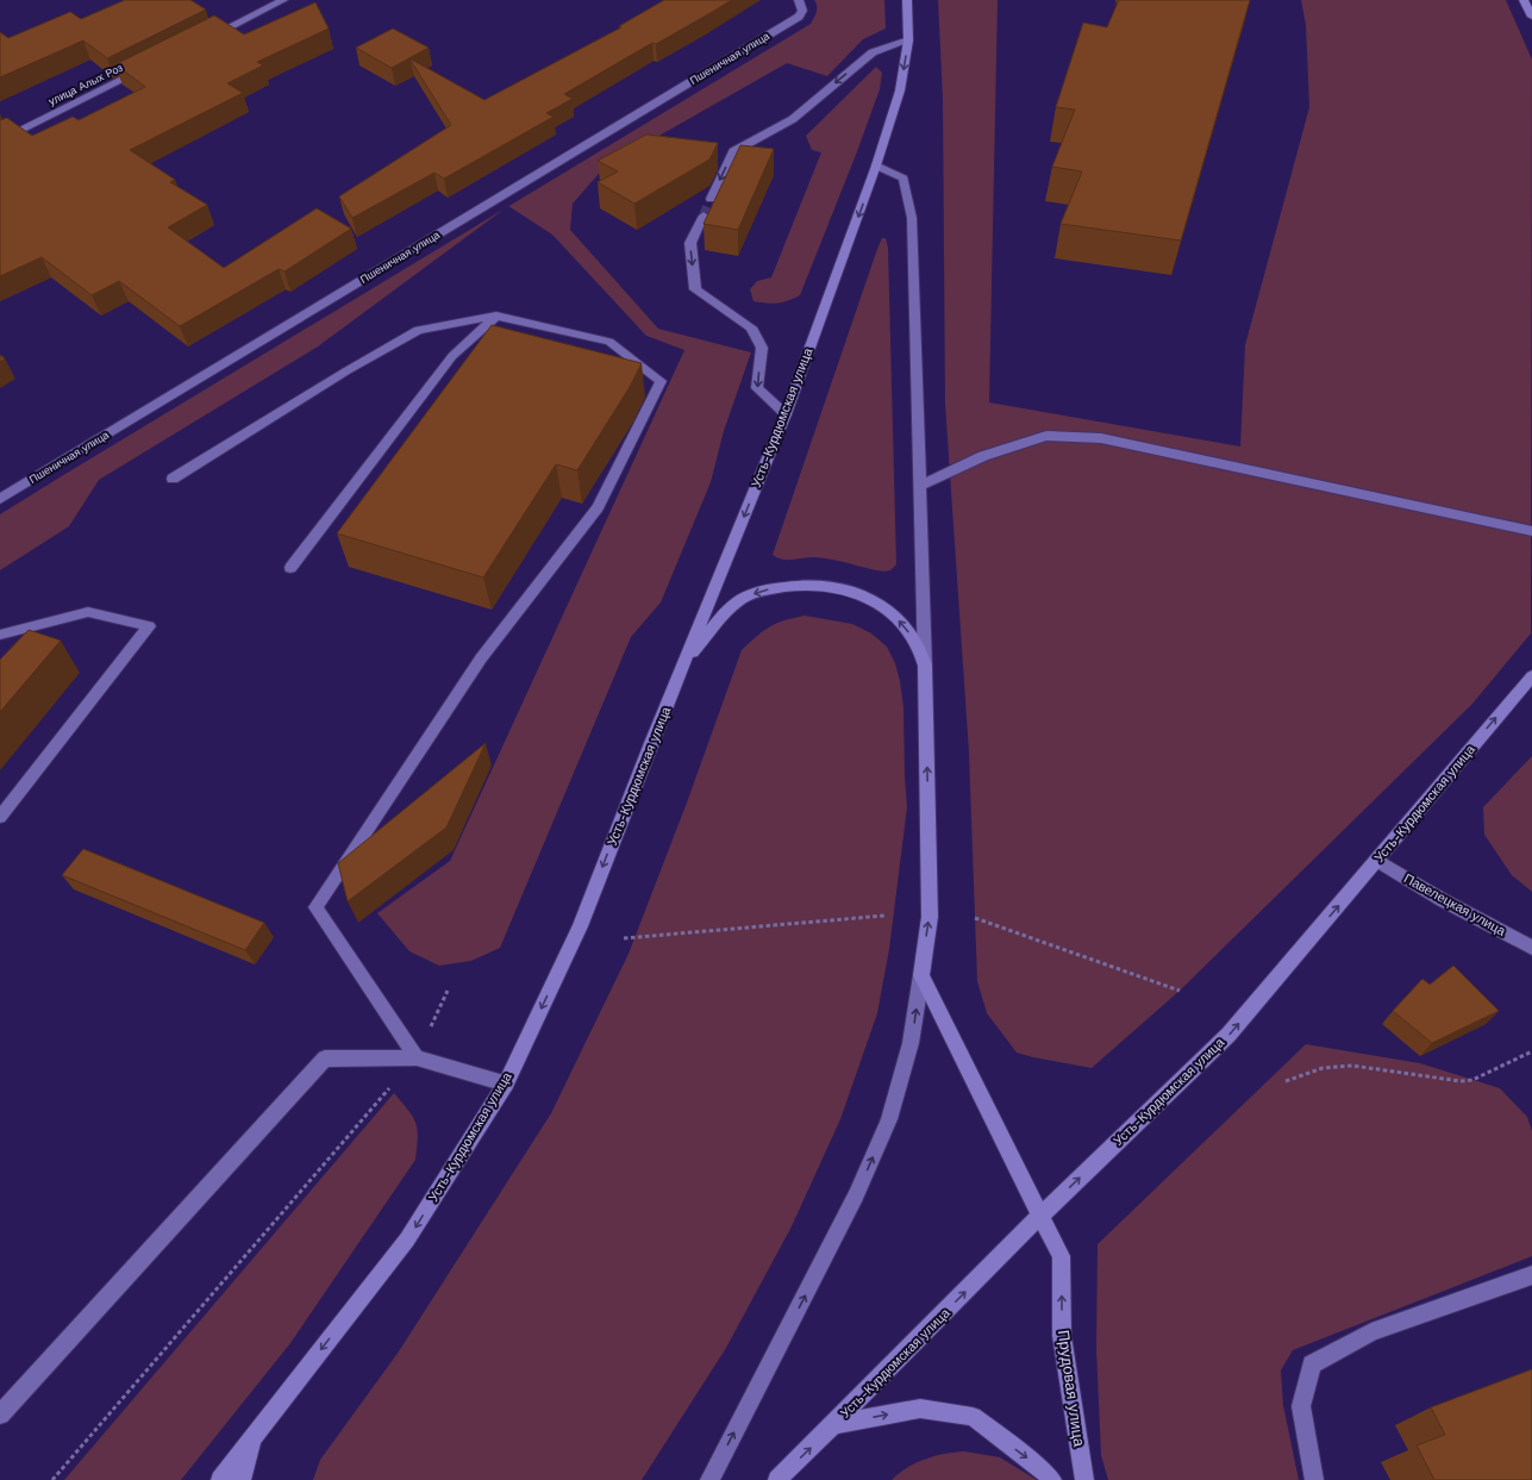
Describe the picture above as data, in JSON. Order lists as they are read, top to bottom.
{
  "streets": {
    "main road": ["Усть-Курдюмская улица", "Прудовая улица"],
    "street": ["Пшеничная улица", "улица Алых Роз", "Павелецкая улица"]
  },
  "crossings": [
    ["Усть-Курдюмская улица", "Павелецкая улица"],
    ["Усть-Курдюмская улица", "Прудовая улица"]
  ],
  "one_way": ["Прудовая улица"]
}
